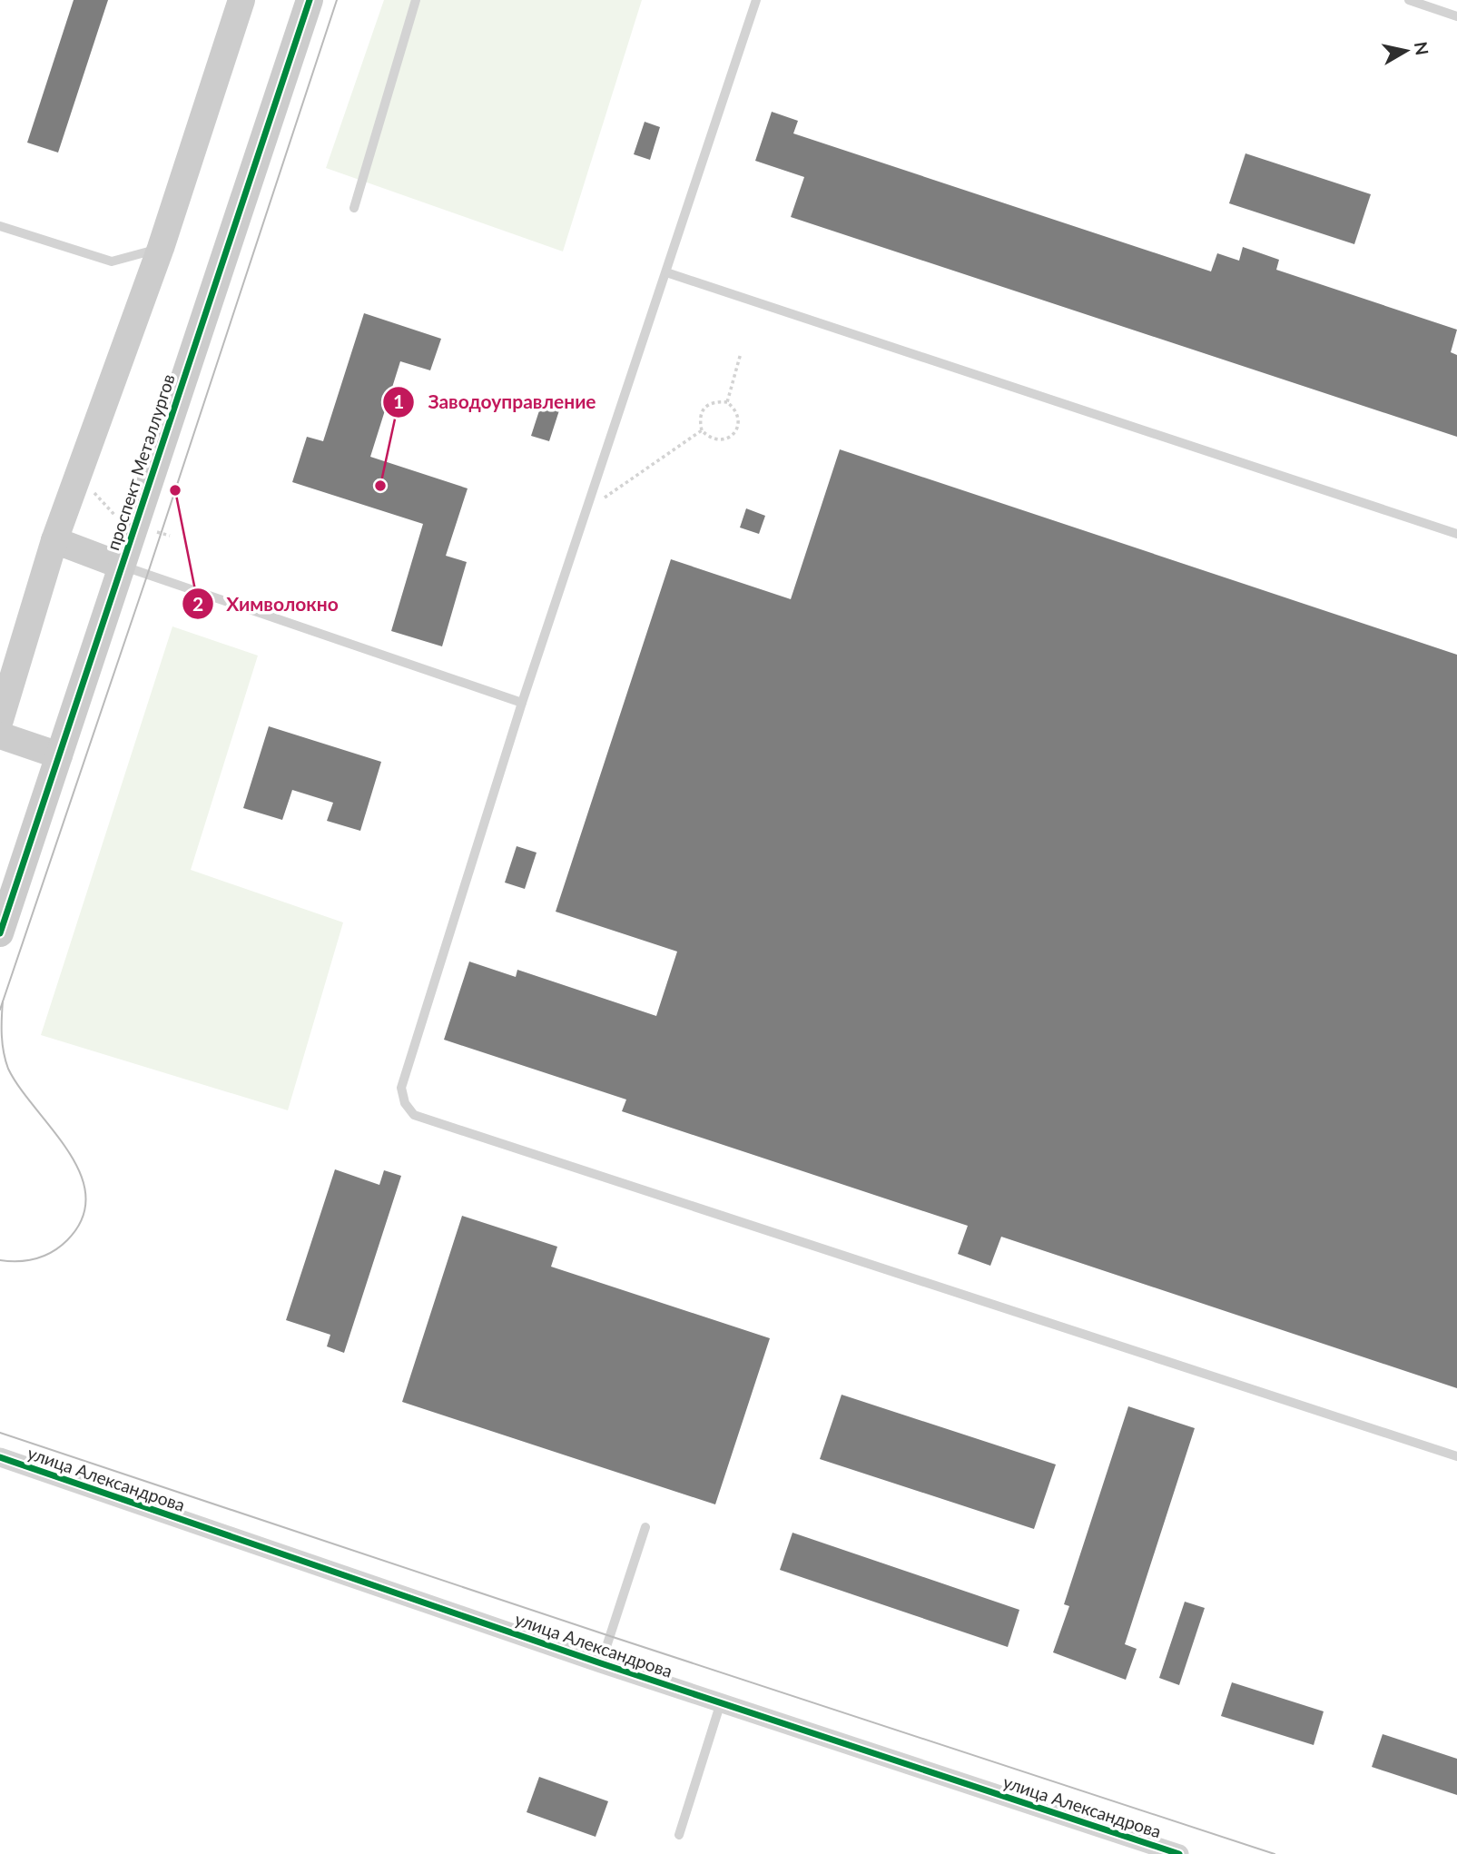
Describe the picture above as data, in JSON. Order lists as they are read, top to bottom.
{
  "streets": {
    "street": ["проспект Металлургов", "улица Александрова"]
  },
  "places": ["Заводоуправление", "Химволокно"],
  "north": "right"
}
